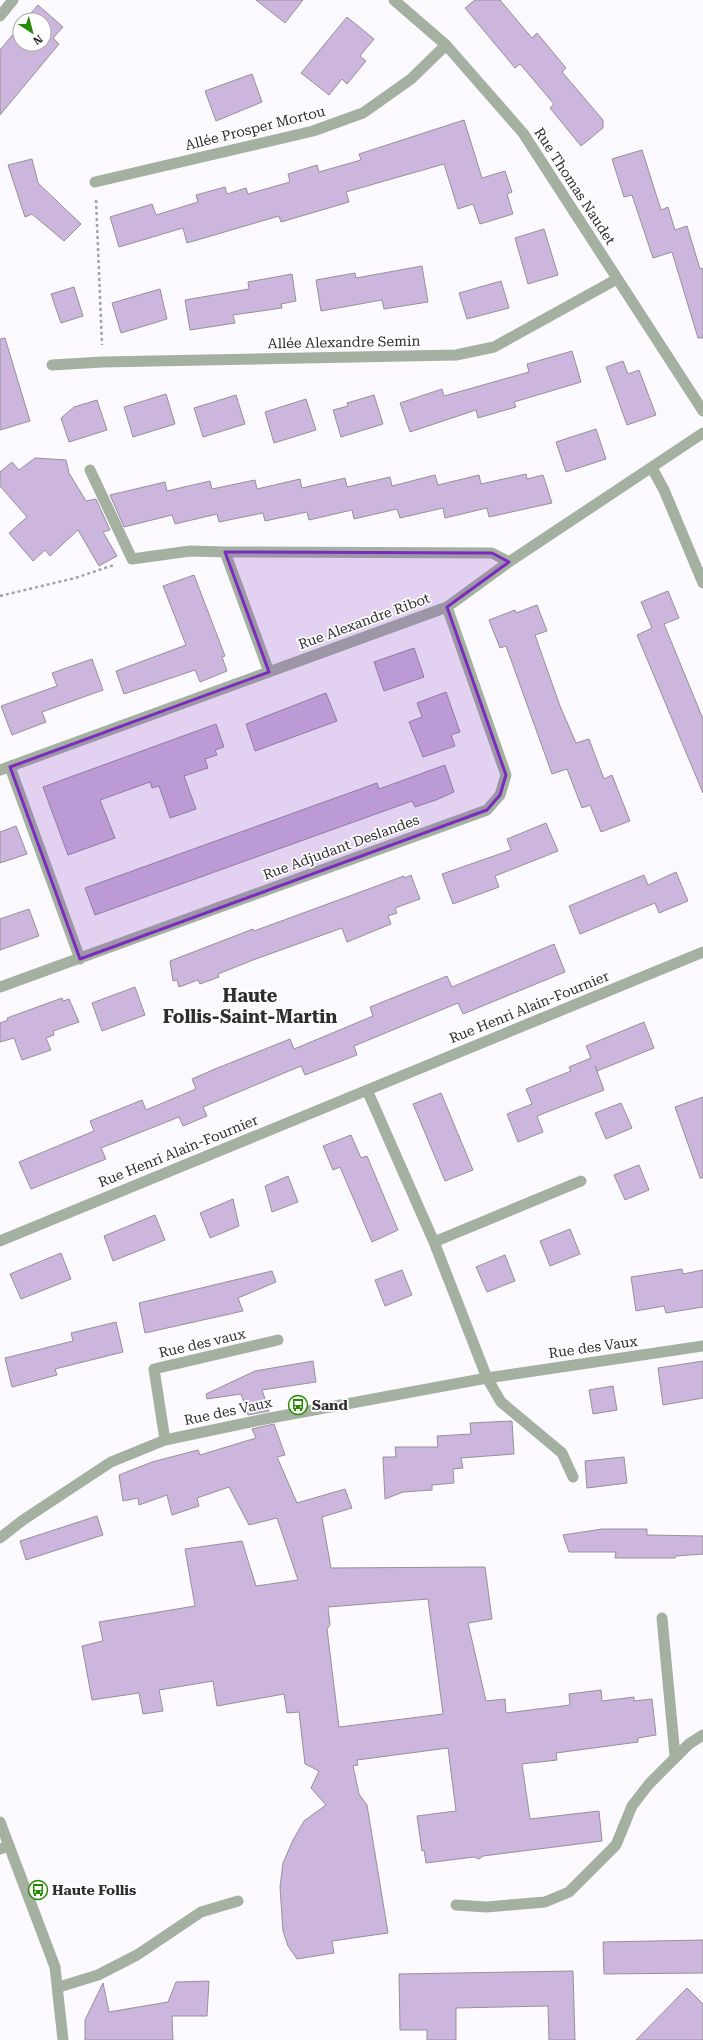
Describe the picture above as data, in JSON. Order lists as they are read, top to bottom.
{
  "streets": {
    "street": [
      "Allée Prosper Mortou",
      "Rue Thomas Naudet",
      "Allée Alexandre Semin",
      "Rue Alexandre Ribot",
      "Rue Adjudant Deslandes",
      "Rue Henri Alain-Fournier",
      "Rue des vaux",
      "Rue des Vaux"
    ]
  },
  "crossings": [
    ["Allée Prosper Mortou", "Rue Thomas Naudet"],
    ["Rue Thomas Naudet", "Allée Alexandre Semin"],
    ["Rue Alexandre Ribot", "Rue Adjudant Deslandes"],
    ["Rue des vaux", "Rue des Vaux"]
  ],
  "districts": ["Haute Follis-Saint-Martin"],
  "places": {
    "bus stop": ["Sand", "Haute Follis"]
  },
  "north": "bottom right"
}
